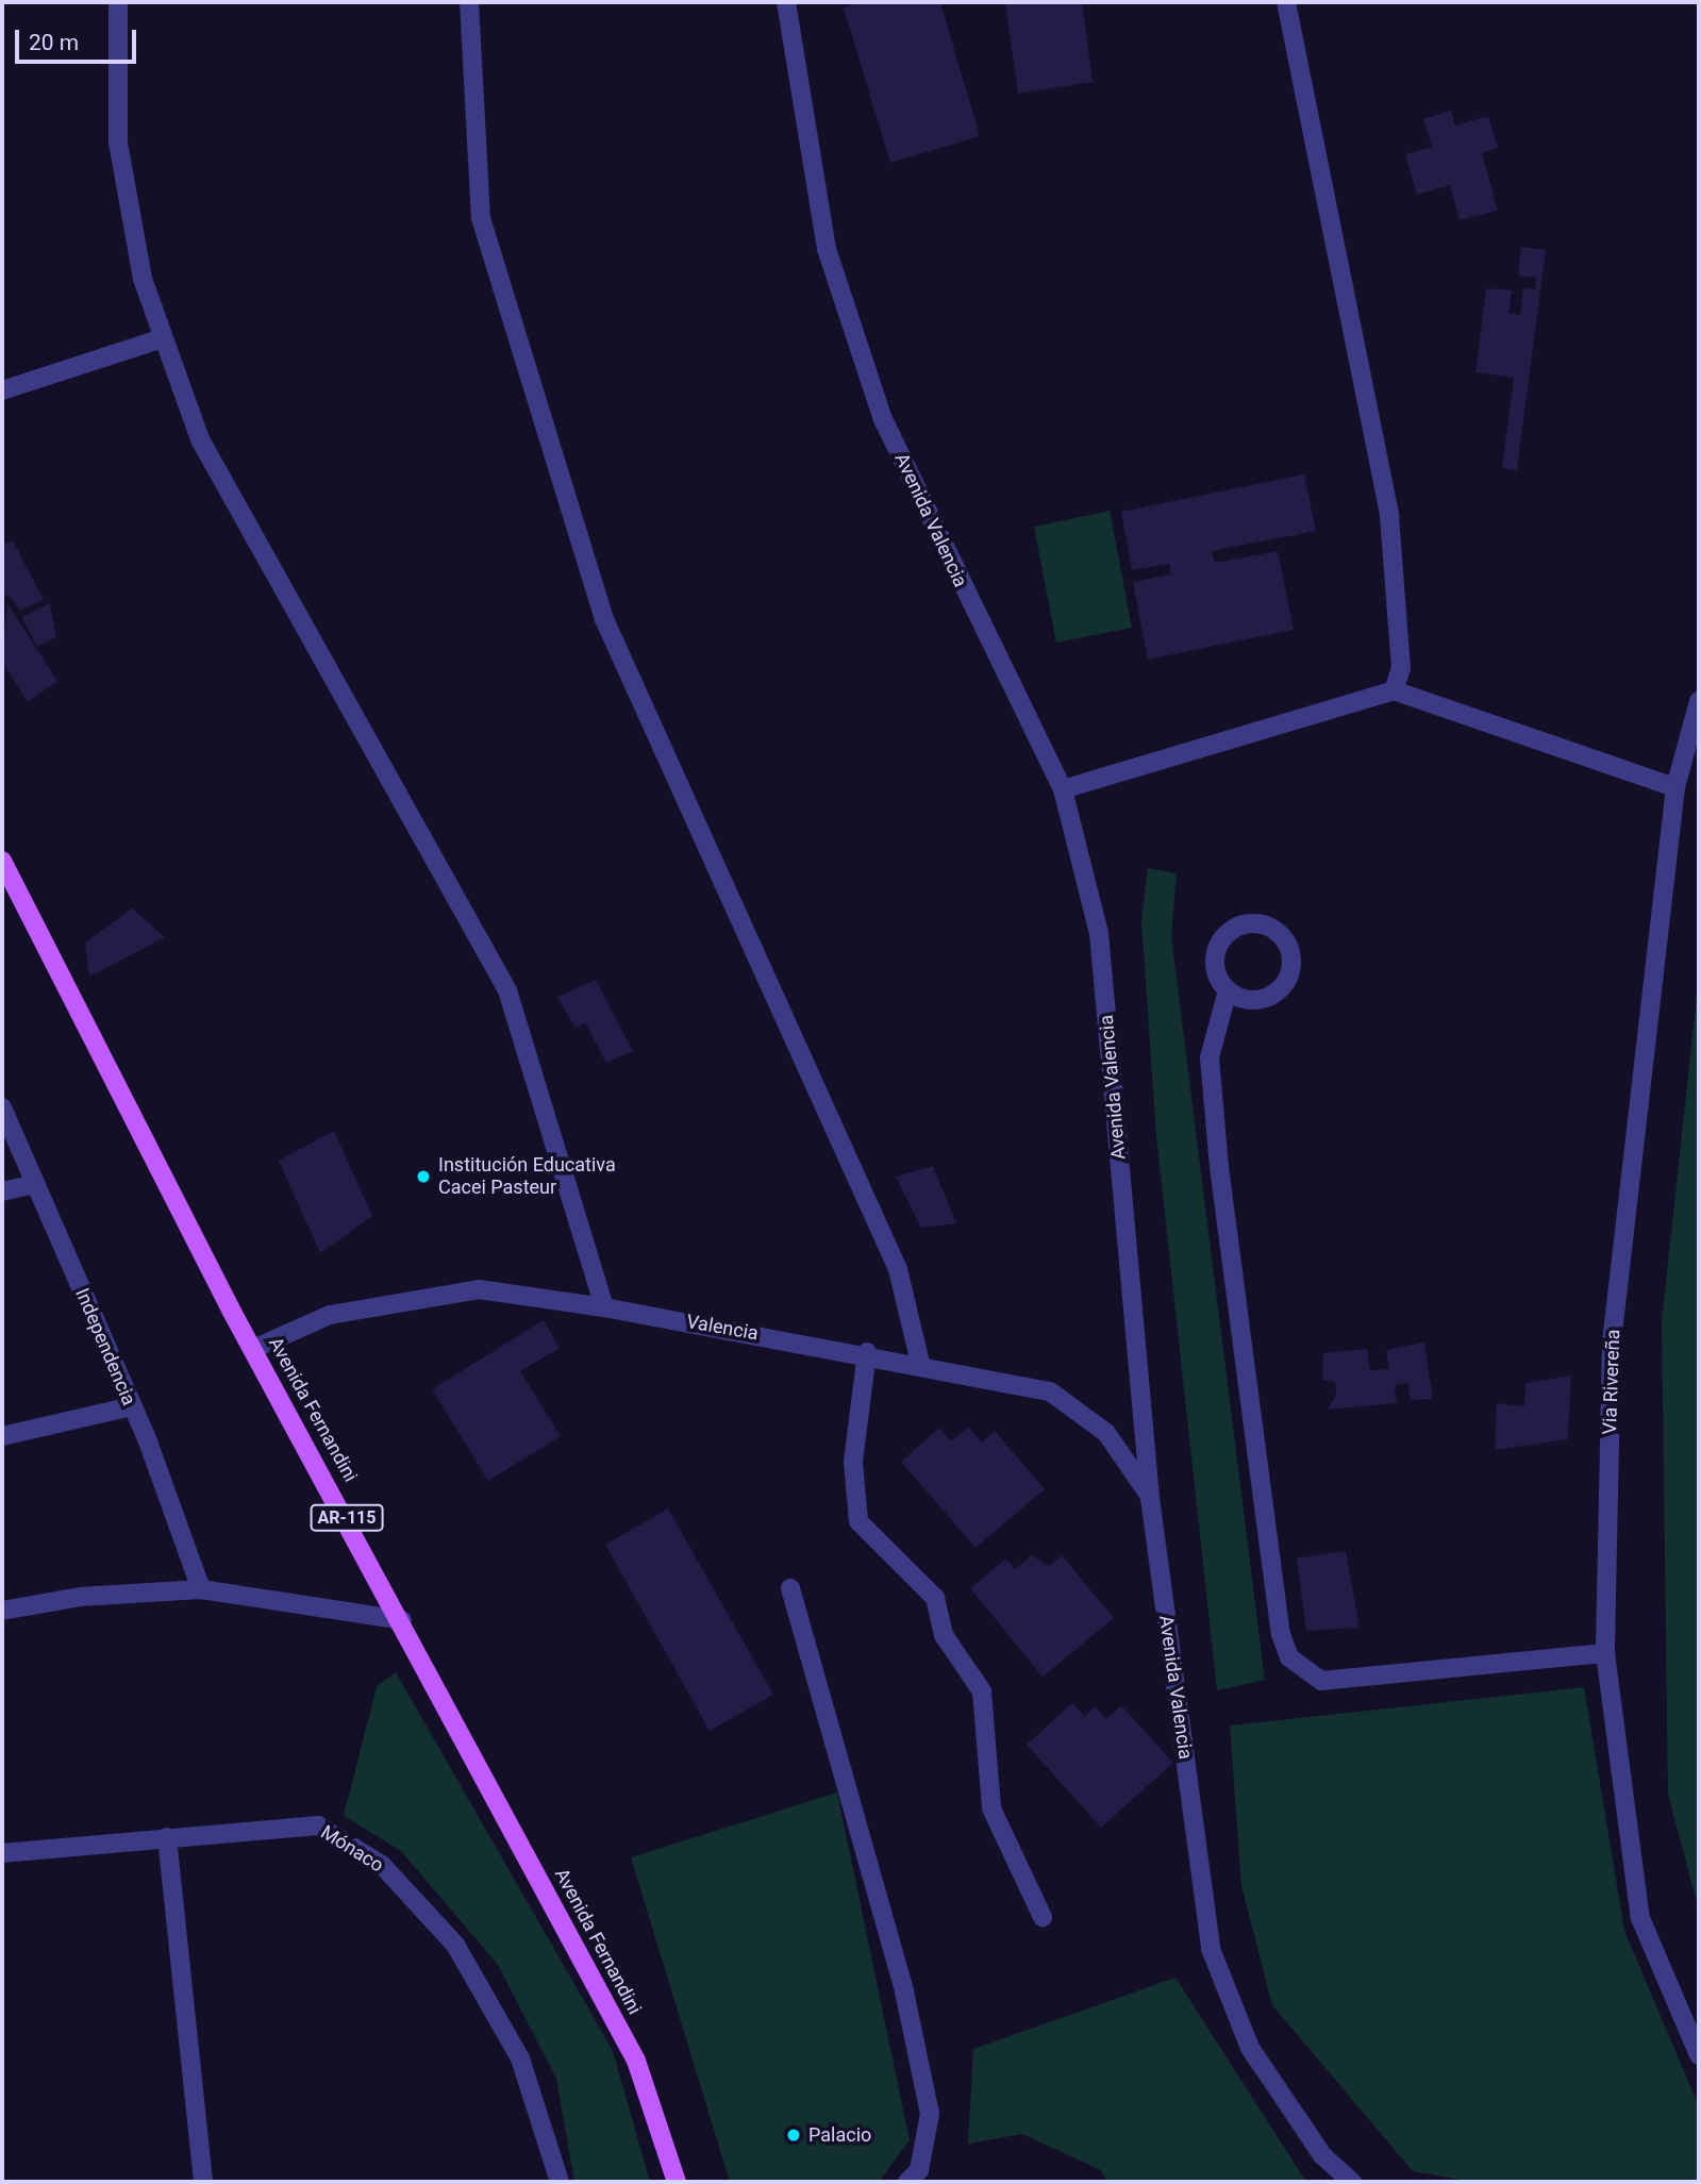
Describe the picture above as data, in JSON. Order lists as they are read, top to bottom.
{
  "streets": {
    "main road": ["Avenida Fernandini", "AR-115"],
    "street": [
      "Avenida Valencia",
      "Valencia",
      "Independencia",
      "Via Rivereña",
      "Mónaco"
    ]
  },
  "crossings": [
    ["Avenida Valencia", "Valencia"],
    ["Valencia", "Avenida Fernandini"]
  ],
  "places": ["Institución Educativa Cacei Pasteur", "Palacio"],
  "scale_bar": "20 m"
}
